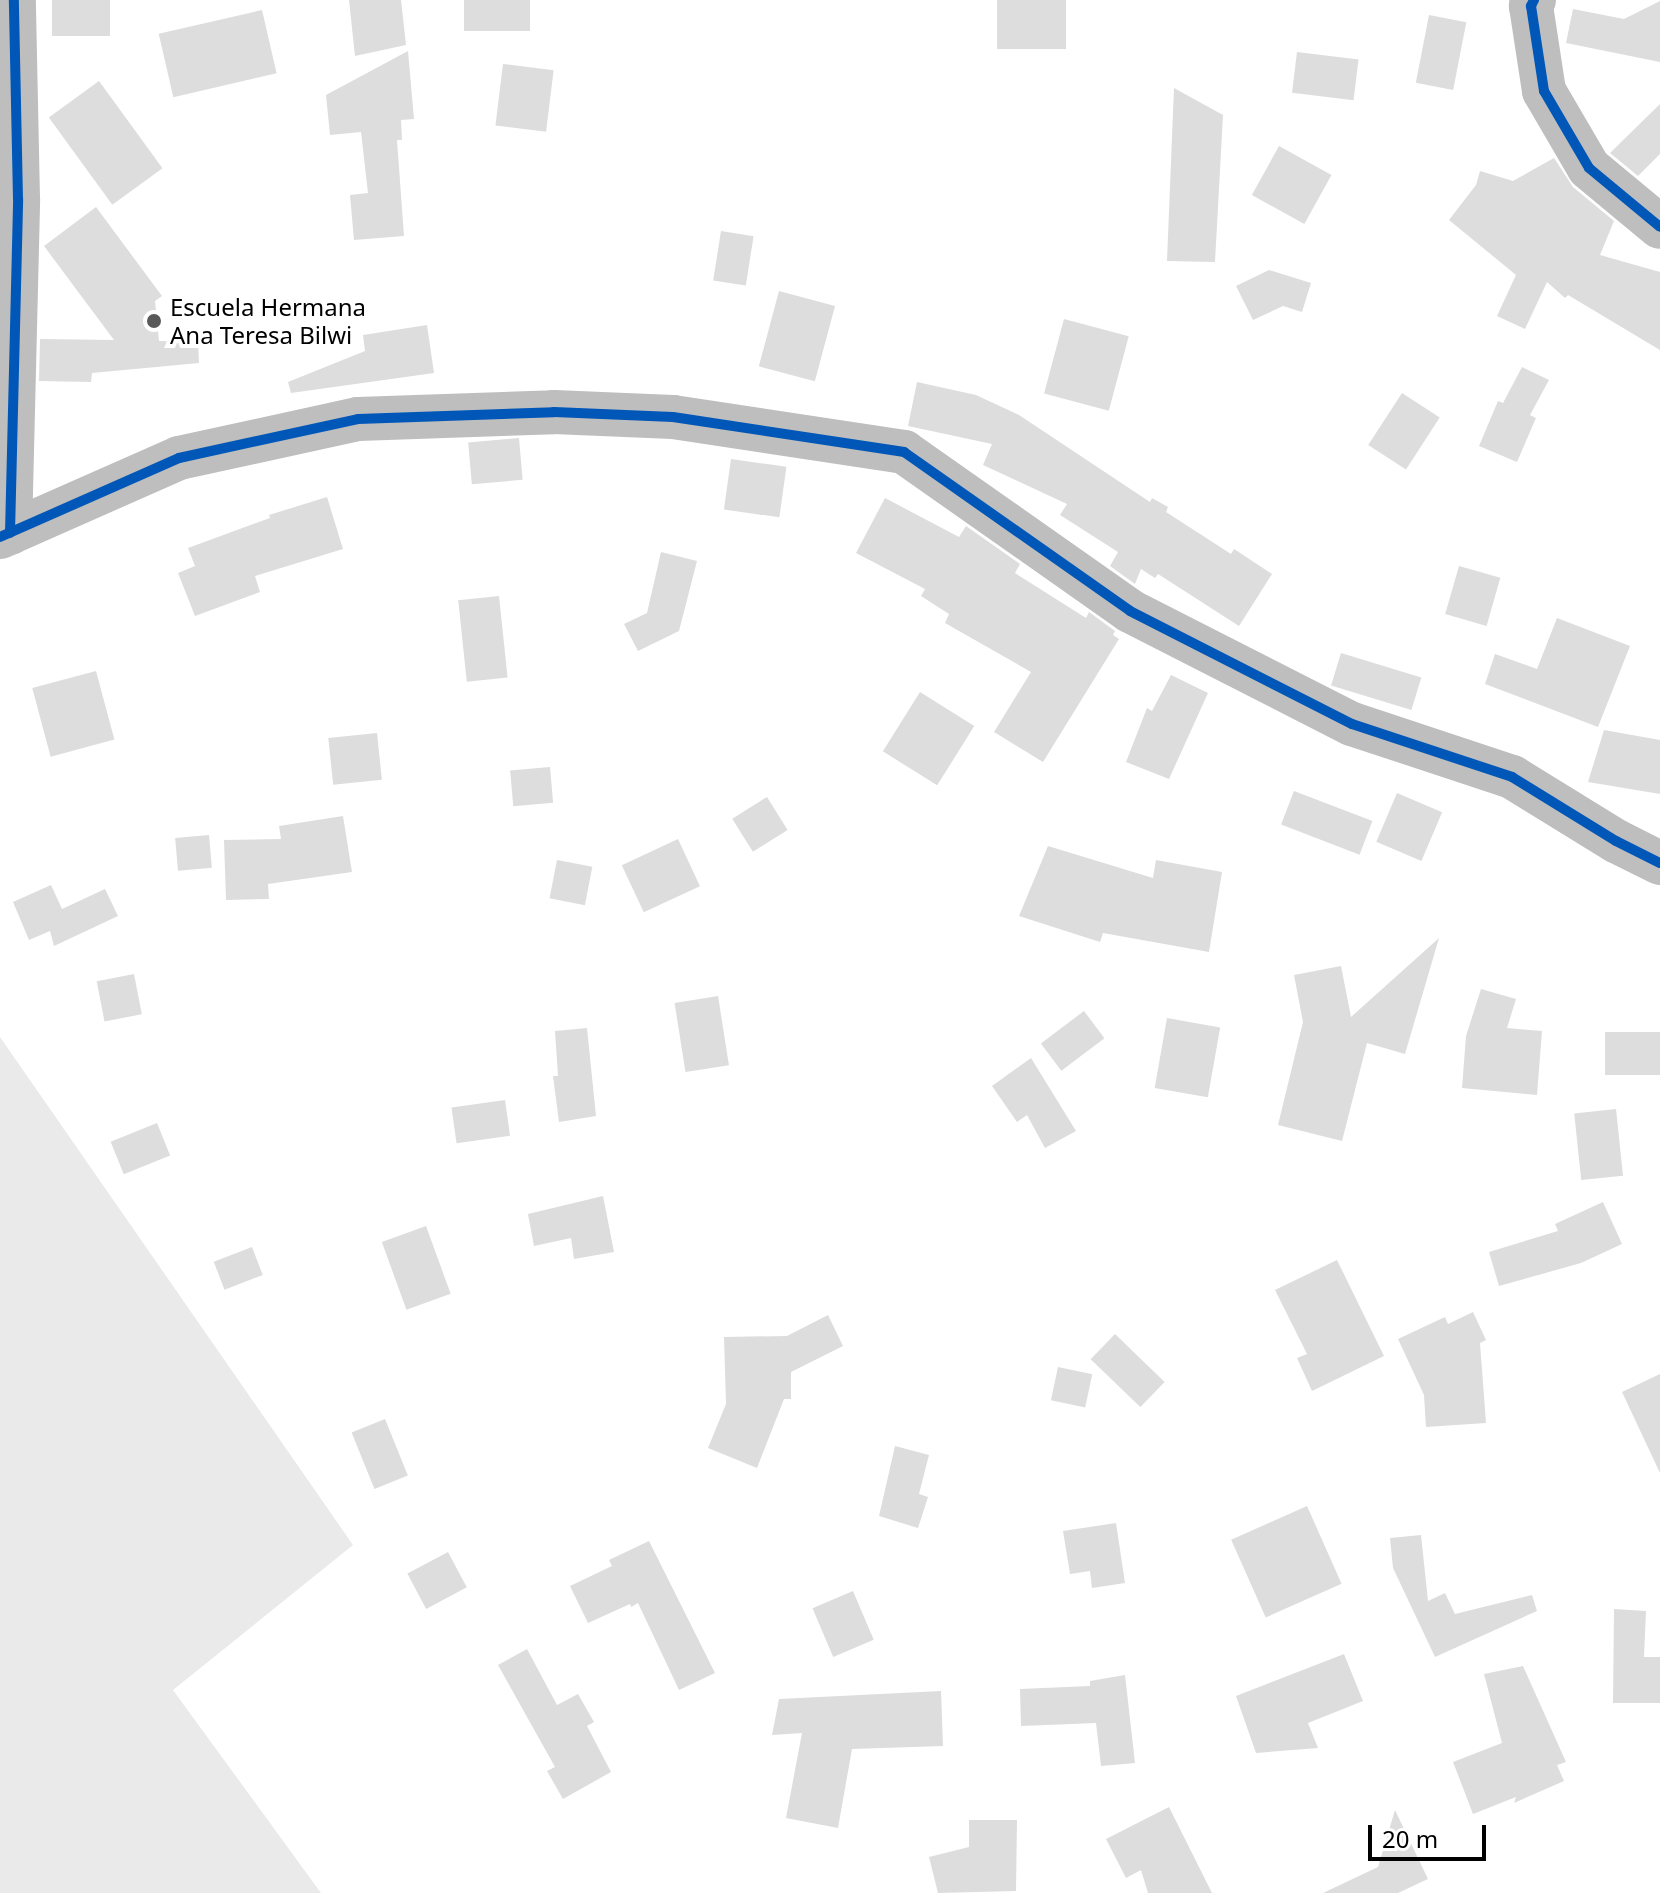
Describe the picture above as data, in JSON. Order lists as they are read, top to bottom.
{
  "places": ["Escuela Hermana Ana Teresa Bilwi"],
  "scale_bar": "20 m"
}
